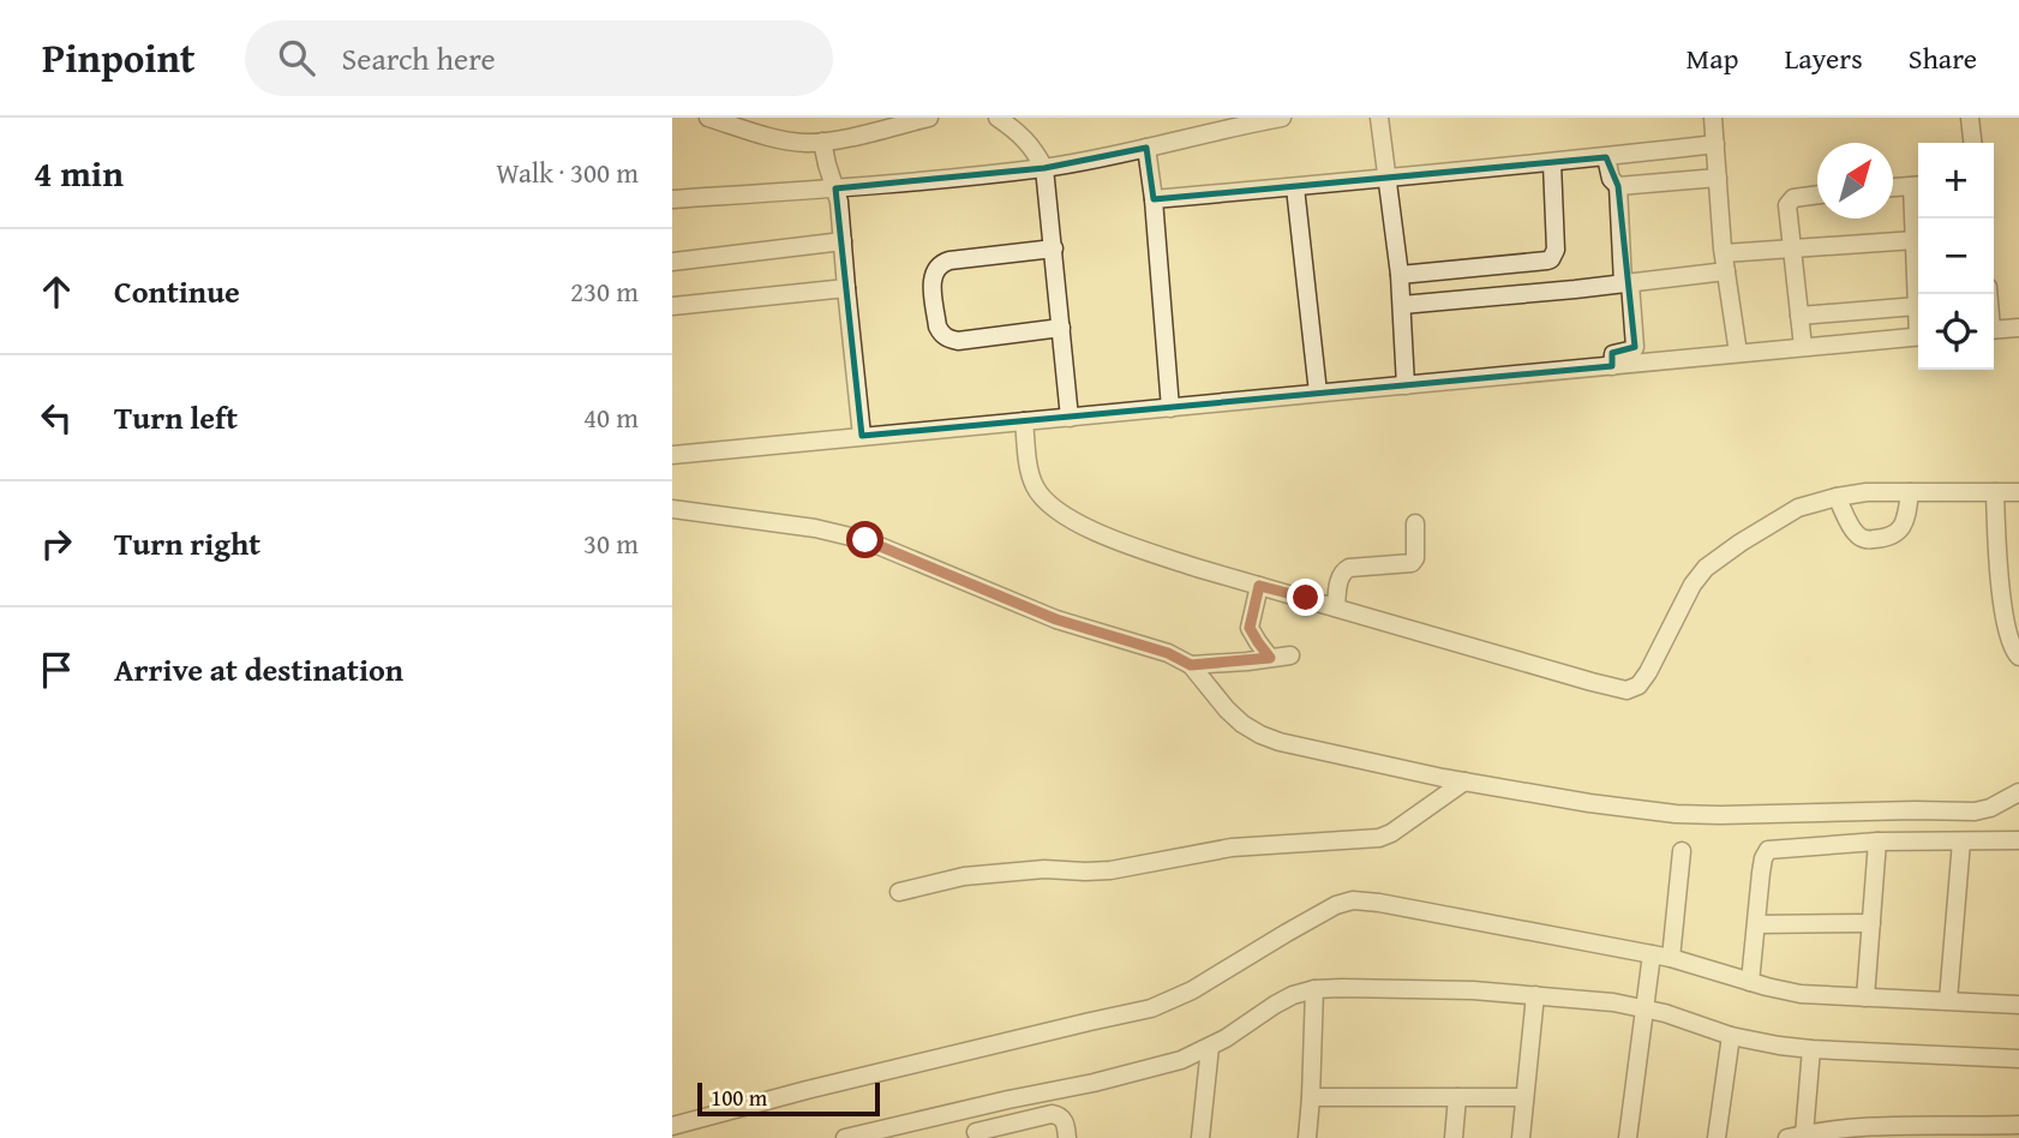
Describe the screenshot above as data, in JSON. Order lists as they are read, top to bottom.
{
  "scale_bar": "100 m",
  "north": "top right",
  "page": {
    "header": "Pinpoint",
    "search": "Search here",
    "nav": ["Map", "Layers", "Share"],
    "heading": ["4 min", "Walk · 300 m"],
    "map_buttons": ["+", "−"],
    "list": [
      ["Continue", "230 m"],
      ["Turn left", "40 m"],
      ["Turn right", "30 m"],
      "Arrive at destination"
    ],
    "scale": "100 m"
  }
}
